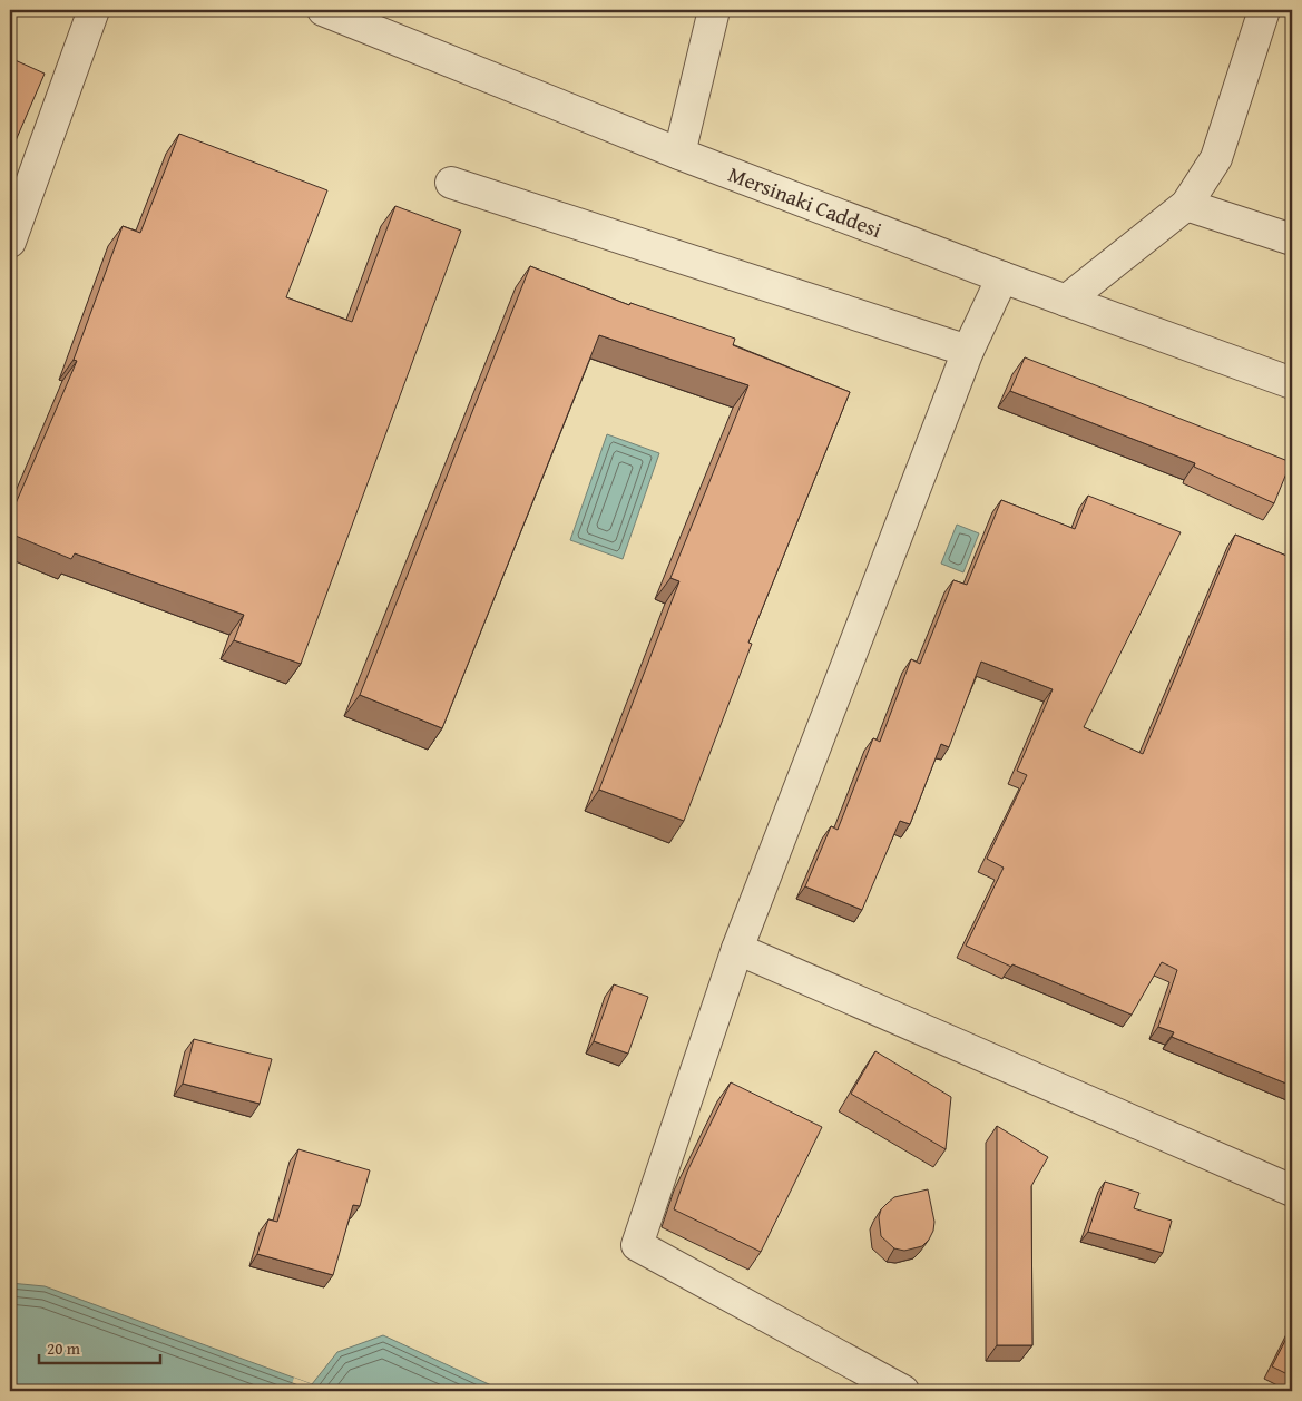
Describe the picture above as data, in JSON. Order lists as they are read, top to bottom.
{
  "streets": {
    "street": ["Mersinaki Caddesi"]
  },
  "scale_bar": "20 m"
}
